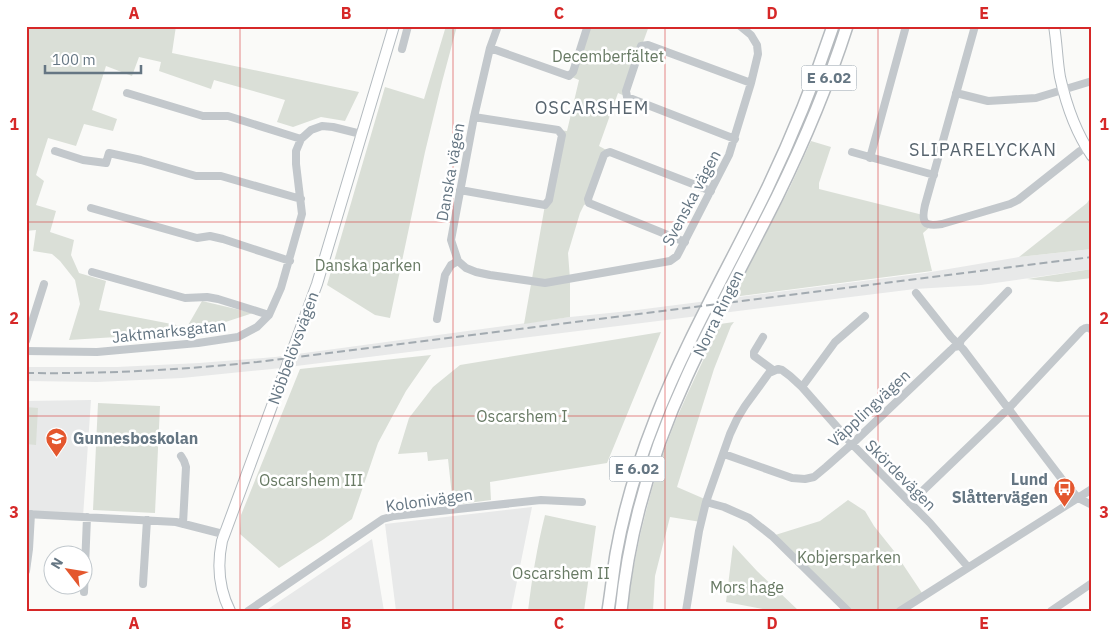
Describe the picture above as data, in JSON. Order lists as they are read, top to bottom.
{
  "streets": {
    "main road": ["E 6.02", "Norra Ringen"],
    "street": [
      "Danska vägen",
      "Svenska vägen",
      "Jaktmarksgatan",
      "Nöbbelövsvägen",
      "Väpplingvägen",
      "Skördevägen",
      "Kolonivägen"
    ]
  },
  "crossings": [
    ["Danska vägen", "Svenska vägen"],
    ["Väpplingvägen", "Skördevägen"]
  ],
  "districts": ["OSCARSHEM", "SLIPARELYCKAN"],
  "parks": [
    "Decemberfältet",
    "Danska parken",
    "Oscarshem I",
    "Oscarshem III",
    "Kobjersparken",
    "Oscarshem II",
    "Mors hage"
  ],
  "places": {
    "school or university": ["Gunnesboskolan"],
    "bus stop": ["Lund Slåttervägen"]
  },
  "scale_bar": "100 m",
  "north": "top left",
  "grid": {
    "columns": [
      "A",
      "B",
      "C",
      "D",
      "E"
    ],
    "rows": ["1", "2", "3"]
  }
}
